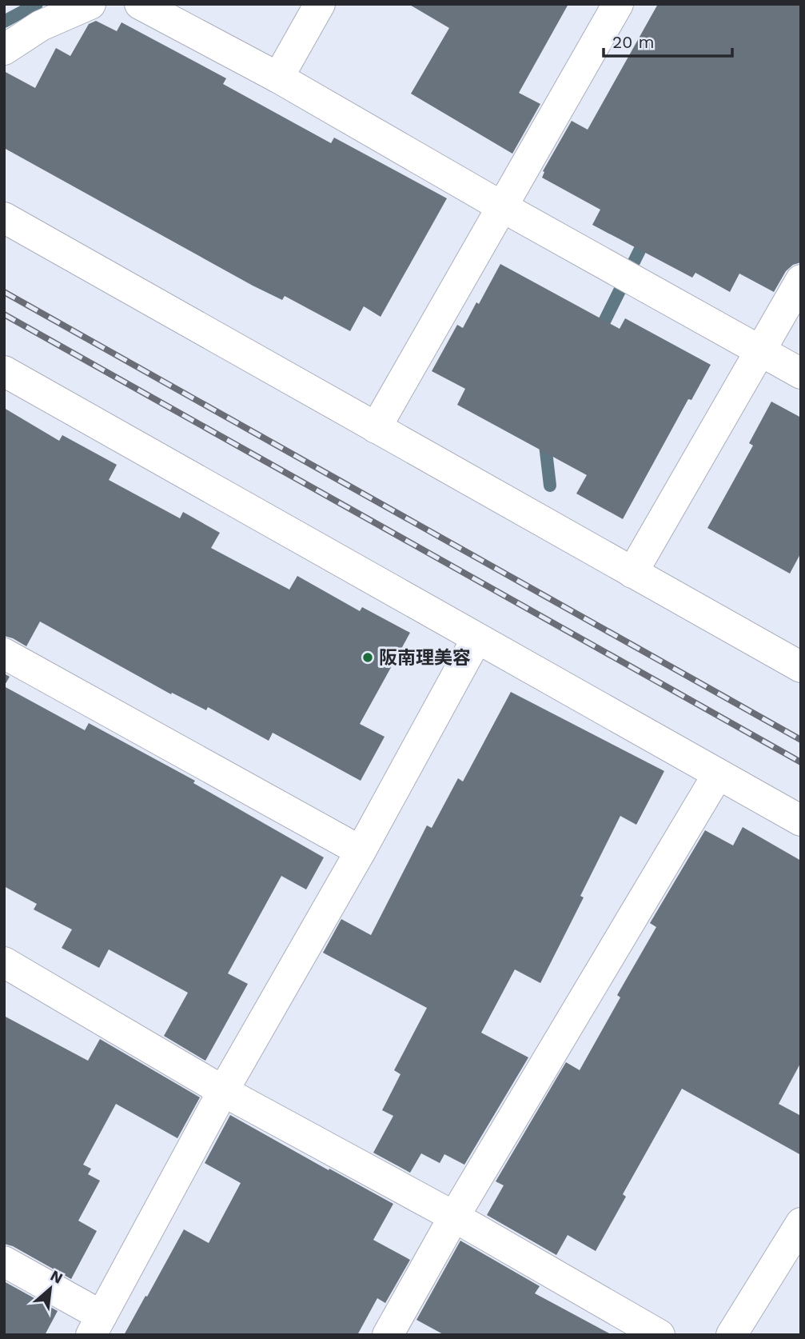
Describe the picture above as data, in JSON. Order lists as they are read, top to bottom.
{
  "places": ["阪南理美容"],
  "scale_bar": "20 m",
  "north": "top right"
}
